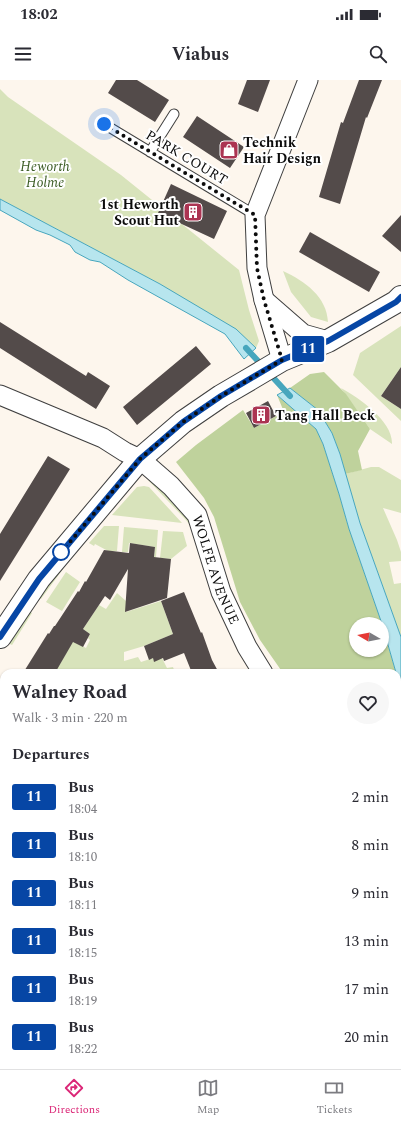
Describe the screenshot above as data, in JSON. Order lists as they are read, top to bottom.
{
  "streets": {
    "street": ["WOLFE AVENUE"],
    "lane": ["PARK COURT"]
  },
  "parks": ["Heworth Holme"],
  "places": {
    "shop": ["Technik Hair Design"],
    "building": ["1st Heworth Scout Hut", "Tang Hall Beck"]
  },
  "lines": ["bus line 11"],
  "north": "left",
  "page": {
    "status": "18:02",
    "header": "Viabus",
    "on_map": "11",
    "heading": [
      ["Walney Road", "Walk · 3 min · 220 m"],
      "Departures"
    ],
    "list": [
      {
        "mark": "11",
        "name": "Bus",
        "note": "18:04",
        "value": "2 min"
      },
      {
        "mark": "11",
        "name": "Bus",
        "note": "18:10",
        "value": "8 min"
      },
      {
        "mark": "11",
        "name": "Bus",
        "note": "18:11",
        "value": "9 min"
      },
      {
        "mark": "11",
        "name": "Bus",
        "note": "18:15",
        "value": "13 min"
      },
      {
        "mark": "11",
        "name": "Bus",
        "note": "18:19",
        "value": "17 min"
      },
      {
        "mark": "11",
        "name": "Bus",
        "note": "18:22",
        "value": "20 min"
      }
    ],
    "tabs": ["Directions", "Map", "Tickets"]
  }
}
